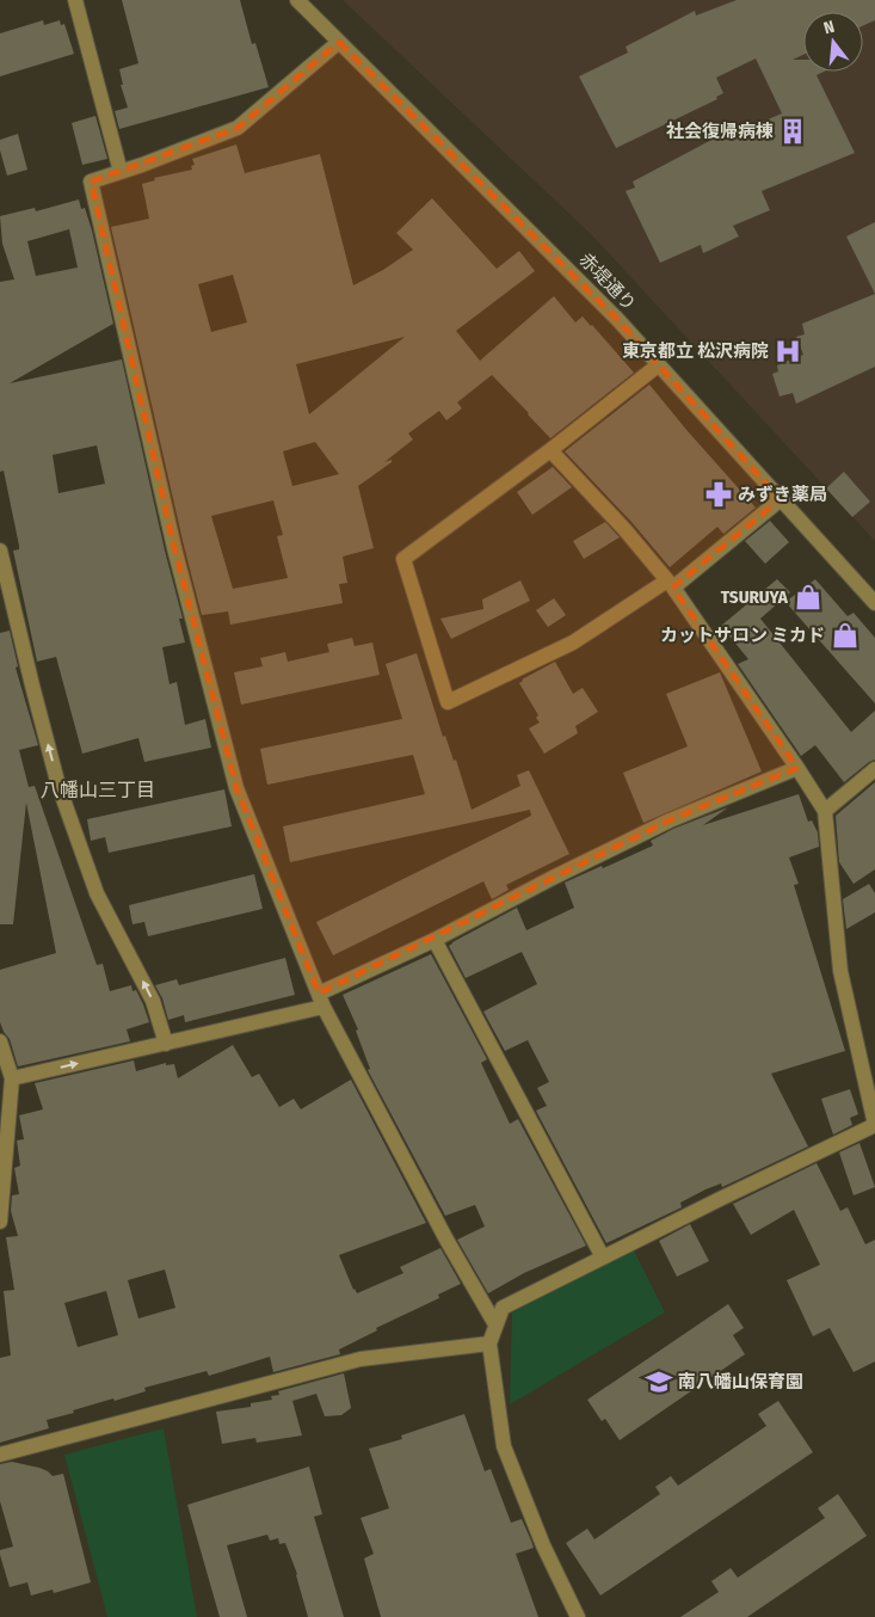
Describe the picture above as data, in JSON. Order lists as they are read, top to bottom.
{
  "streets": {
    "street": ["赤堤通り"]
  },
  "districts": ["八幡山三丁目"],
  "places": {
    "building": ["社会復帰病棟"],
    "hospital": ["東京都立 松沢病院"],
    "pharmacy": ["みずき薬局"],
    "shop": ["TSURUYA", "カットサロン ミカド"],
    "school or university": ["南八幡山保育園"]
  },
  "north": "top"
}
